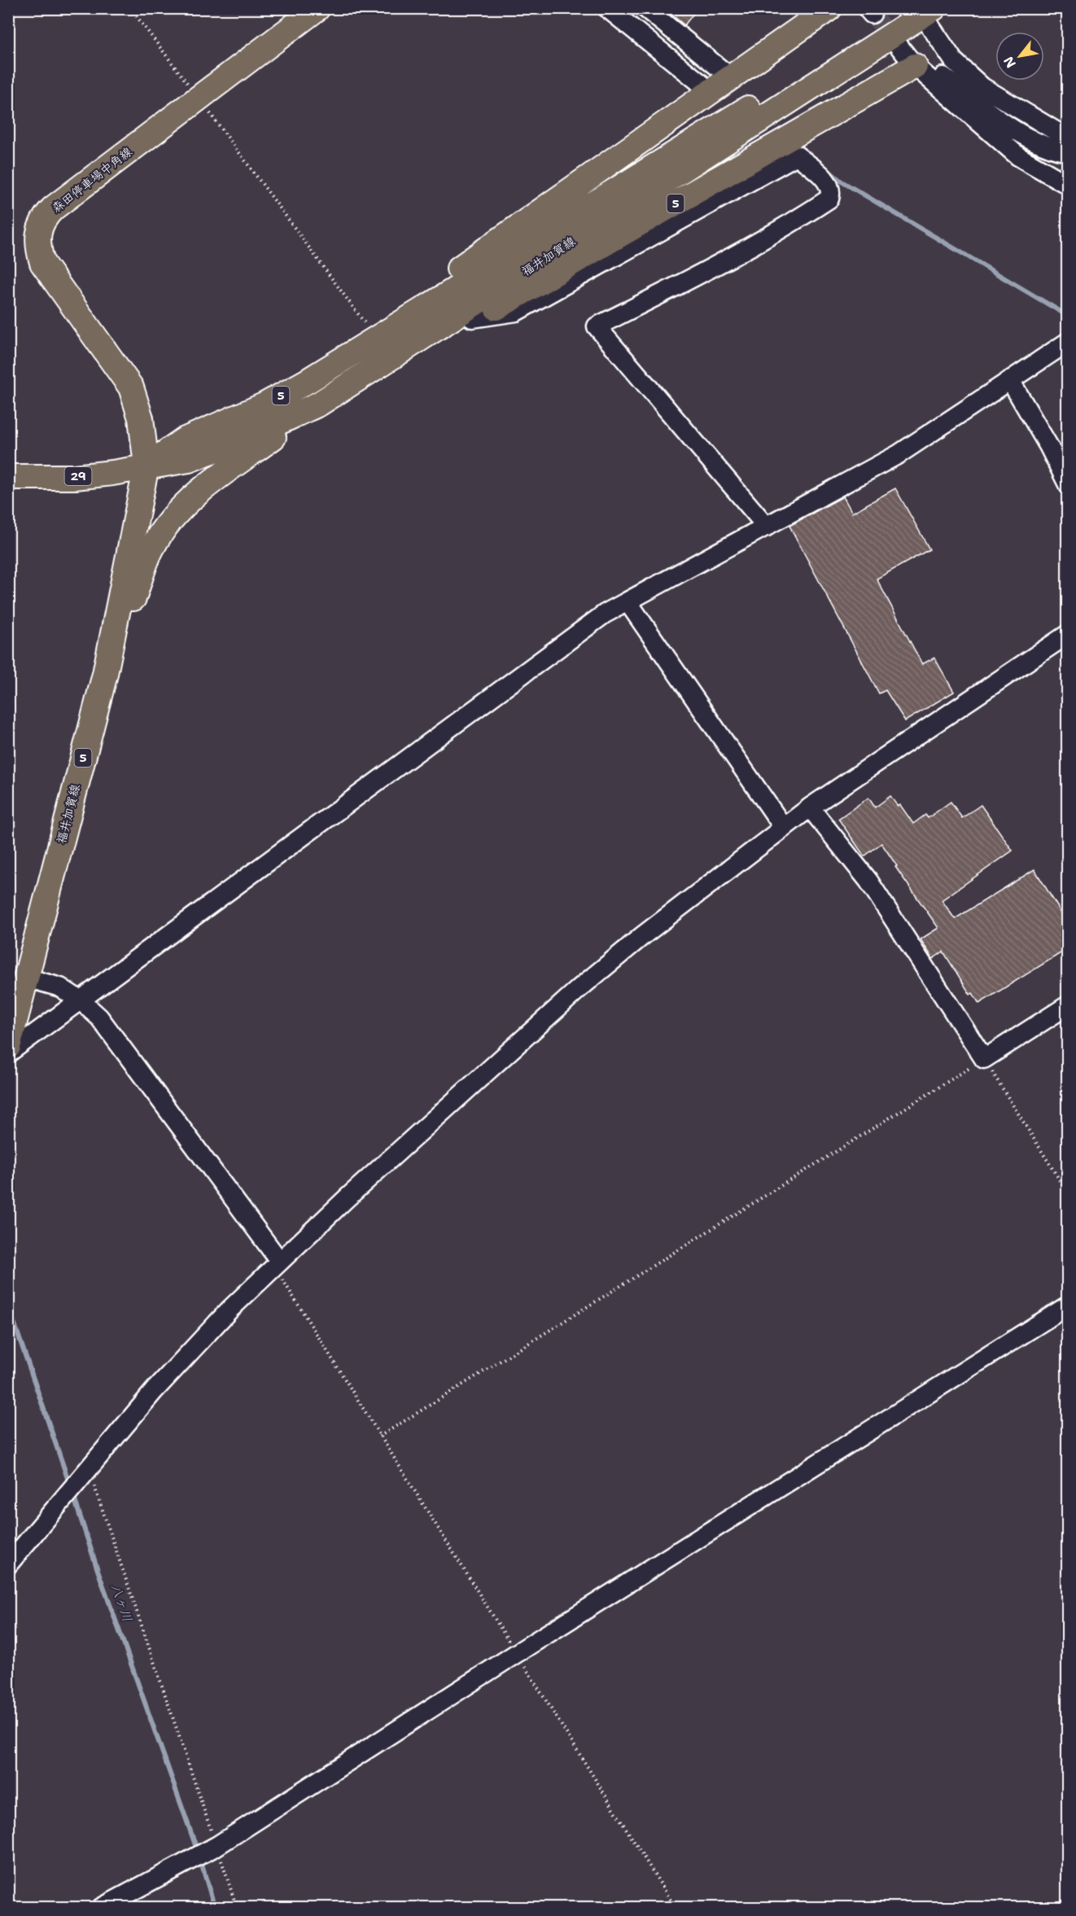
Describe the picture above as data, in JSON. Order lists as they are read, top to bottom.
{
  "streets": {
    "main road": [
      "森田停車場中角線",
      "5",
      "福井加賀線",
      "29"
    ]
  },
  "crossings": [
    ["森田停車場中角線", "福井加賀線"],
    ["森田停車場中角線", "29"],
    ["5", "福井加賀線"],
    ["福井加賀線", "29"]
  ],
  "water": ["八ヶ川"],
  "north": "bottom left"
}
